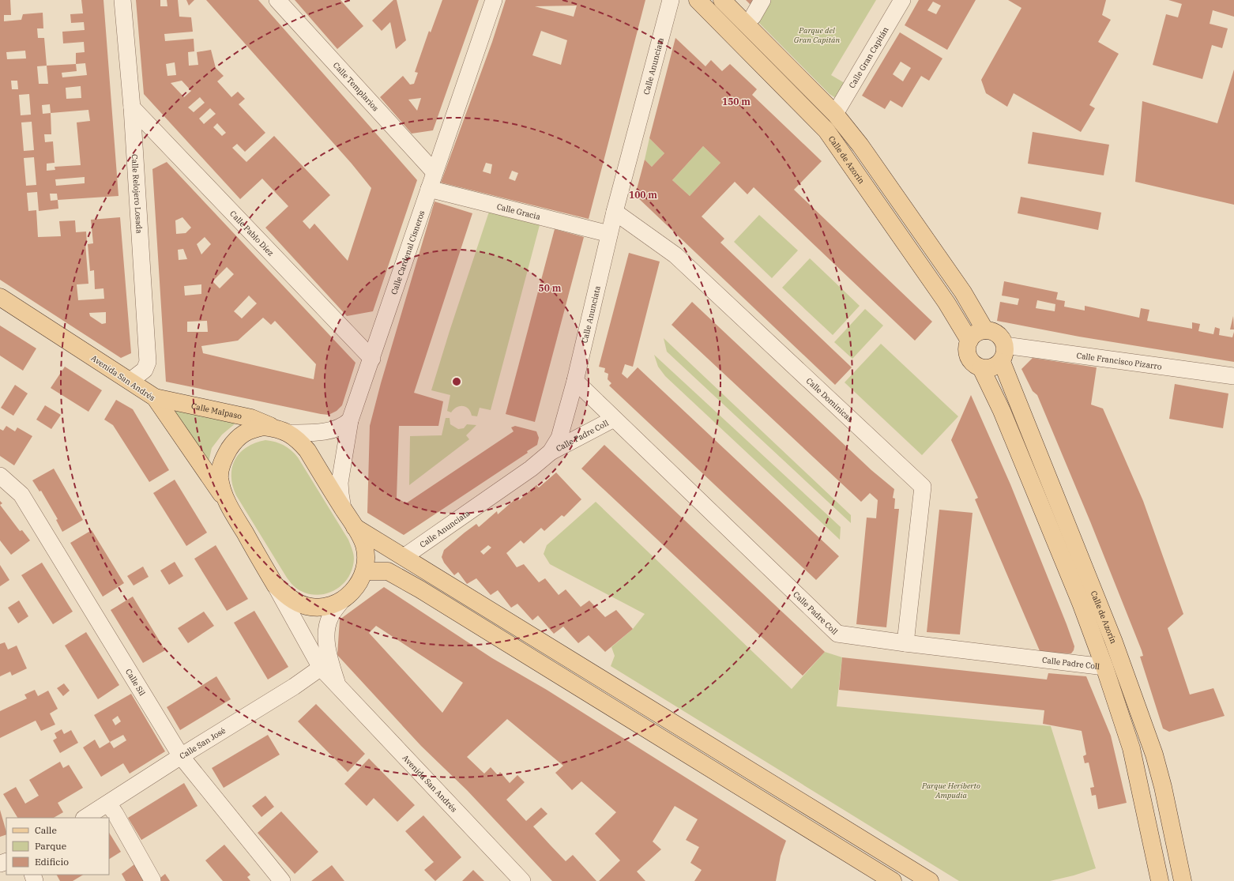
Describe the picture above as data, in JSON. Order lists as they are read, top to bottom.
{
  "streets": {
    "main road": ["Calle de Azorín", "Avenida San Andrés", "Calle Malpaso"],
    "street": [
      "Calle Gran Capitán",
      "Calle Anunciata",
      "Calle Templarios",
      "Calle Relojero Losada",
      "Calle Gracia",
      "Calle Pablo Díez",
      "Calle Cardenal Cisneros",
      "Calle Francisco Pizarro",
      "Calle Dominicas",
      "Calle Padre Coll",
      "Calle Sil",
      "Calle San José"
    ]
  },
  "crossings": [
    ["Calle Anunciata", "Calle Gracia"],
    ["Calle Anunciata", "Calle Dominicas"],
    ["Calle Anunciata", "Calle Padre Coll"],
    ["Calle Templarios", "Calle Cardenal Cisneros"],
    ["Calle de Azorín", "Calle Francisco Pizarro"],
    ["Calle Relojero Losada", "Calle Pablo Díez"],
    ["Calle Relojero Losada", "Avenida San Andrés"],
    ["Calle Gracia", "Calle Cardenal Cisneros"],
    ["Calle Pablo Díez", "Calle Cardenal Cisneros"],
    ["Calle Cardenal Cisneros", "Calle Malpaso"],
    ["Avenida San Andrés", "Calle Malpaso"],
    ["Avenida San Andrés", "Calle San José"],
    ["Calle Dominicas", "Calle Padre Coll"],
    ["Calle Sil", "Calle San José"]
  ],
  "parks": ["Parque del Gran Capitán", "Parque Heriberto Ampudia"],
  "legend": ["Calle", "Parque", "Edificio"],
  "rings": ["150 m", "100 m", "50 m"]
}
